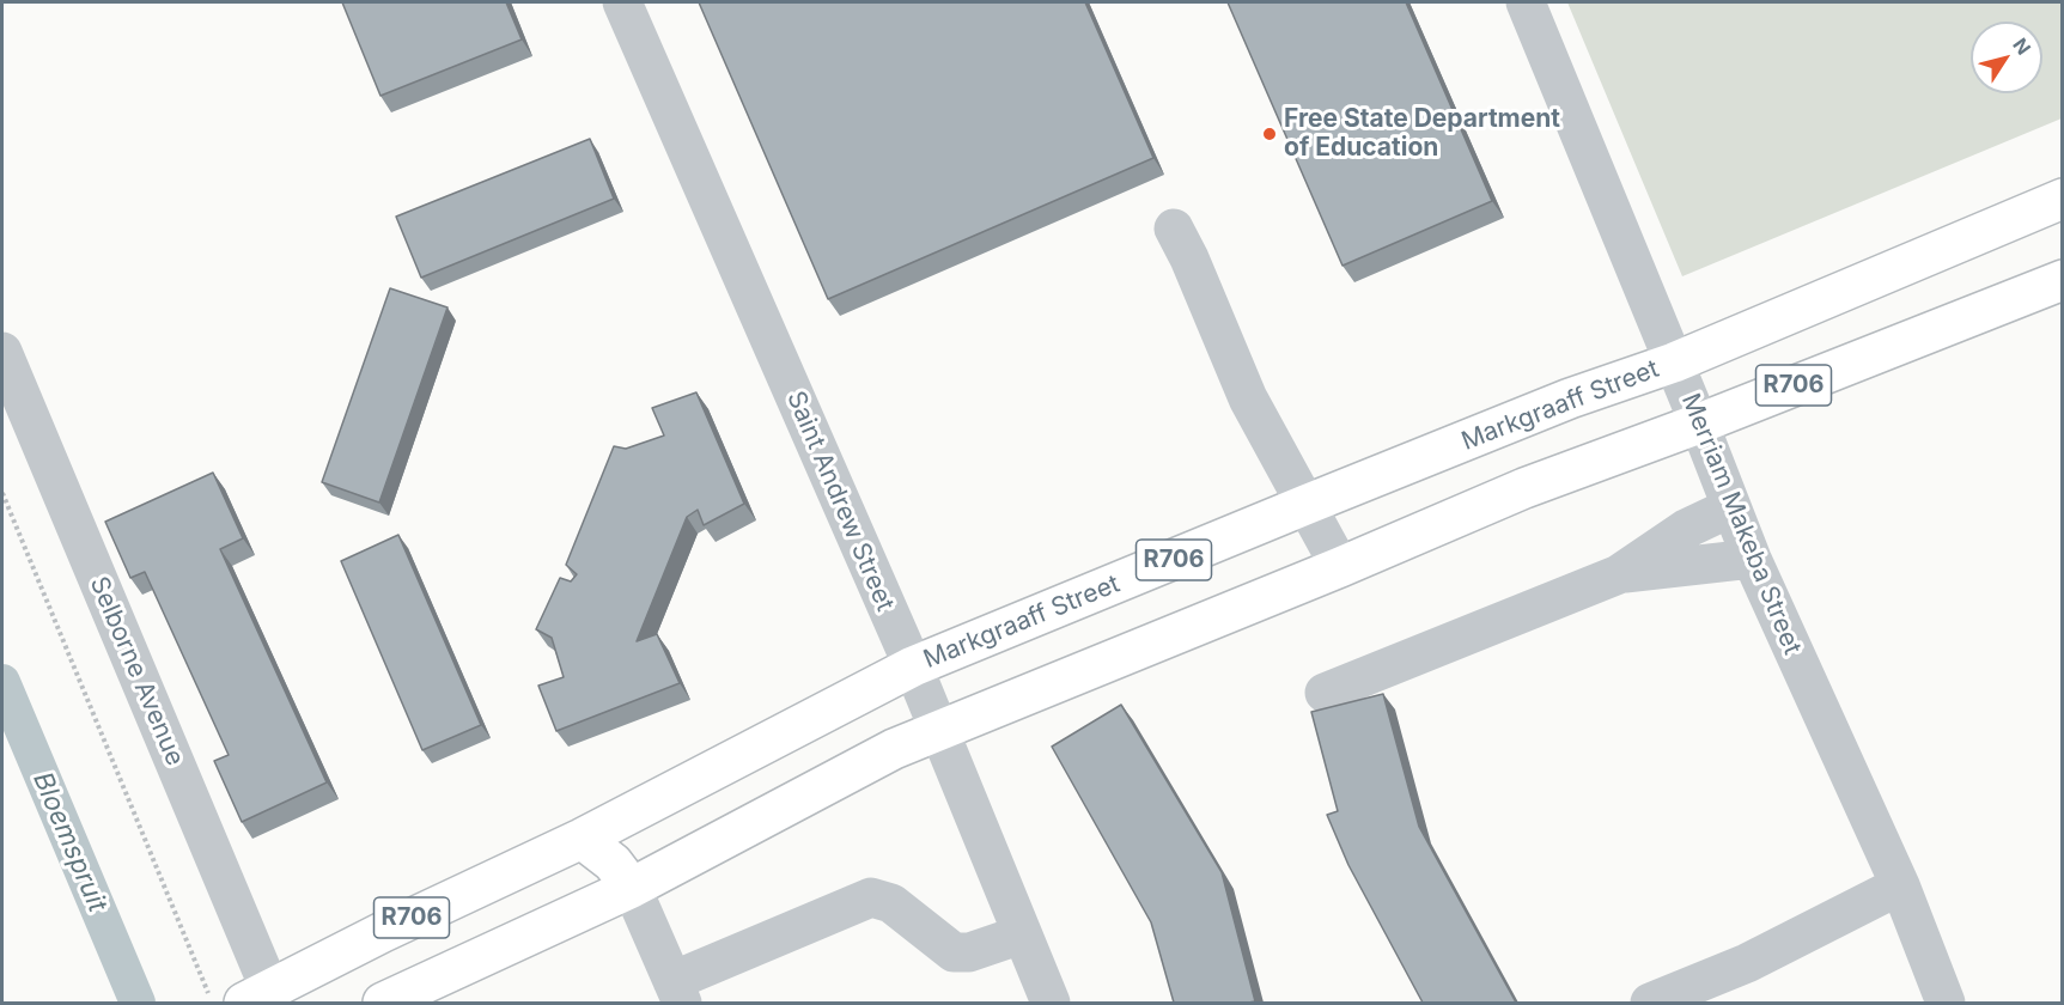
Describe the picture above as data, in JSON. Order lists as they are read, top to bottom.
{
  "streets": {
    "main road": ["R706", "Markgraaff Street"],
    "street": ["Saint Andrew Street", "Merriam Makeba Street", "Selborne Avenue"]
  },
  "crossings": [
    ["R706", "Saint Andrew Street"],
    ["R706", "Merriam Makeba Street"],
    ["Markgraaff Street", "Saint Andrew Street"],
    ["Markgraaff Street", "Merriam Makeba Street"],
    ["Markgraaff Street", "Selborne Avenue"]
  ],
  "water": ["Bloemspruit"],
  "places": ["Free State Department of Education"],
  "north": "top right"
}
